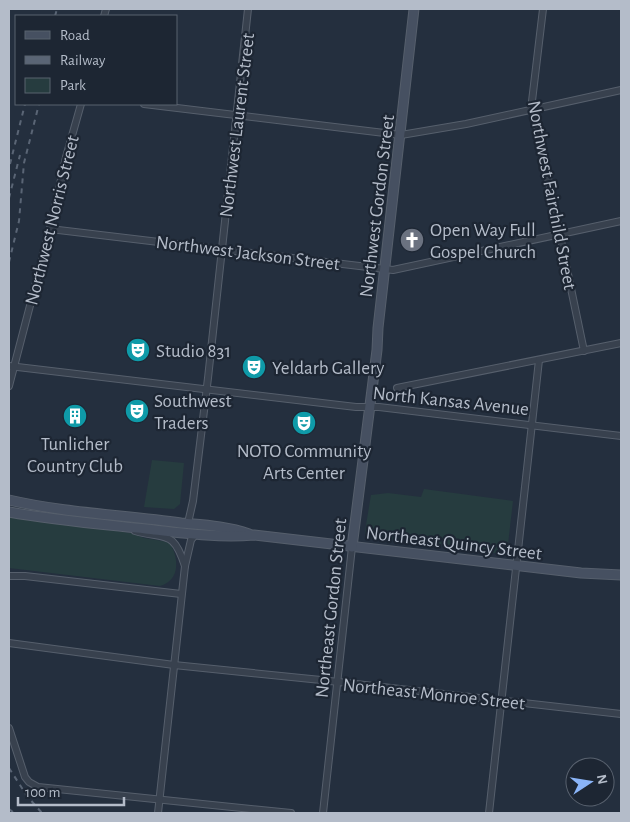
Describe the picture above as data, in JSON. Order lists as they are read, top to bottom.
{
  "streets": {
    "main road": ["Northwest Gordon Street", "Northeast Quincy Street", "Northeast Gordon Street"],
    "street": [
      "Northwest Laurent Street",
      "Northwest Fairchild Street",
      "Northwest Norris Street",
      "Northwest Jackson Street",
      "North Kansas Avenue",
      "Northeast Monroe Street"
    ]
  },
  "crossings": [
    ["Northwest Laurent Street", "Northwest Jackson Street"],
    ["Northwest Laurent Street", "North Kansas Avenue"],
    ["Northwest Laurent Street", "Northeast Quincy Street"],
    ["Northwest Fairchild Street", "Northwest Jackson Street"],
    ["Northwest Gordon Street", "Northwest Jackson Street"],
    ["Northwest Gordon Street", "North Kansas Avenue"],
    ["Northwest Gordon Street", "Northeast Gordon Street"],
    ["Northwest Norris Street", "Northwest Jackson Street"],
    ["Northwest Norris Street", "North Kansas Avenue"],
    ["North Kansas Avenue", "Northeast Gordon Street"],
    ["Northeast Quincy Street", "Northeast Gordon Street"],
    ["Northeast Gordon Street", "Northeast Monroe Street"]
  ],
  "places": {
    "church": ["Open Way Full Gospel Church"],
    "theatre": [
      "Studio 831",
      "Yeldarb Gallery",
      "Southwest Traders",
      "NOTO Community Arts Center"
    ],
    "building": ["Tunlicher Country Club"]
  },
  "legend": ["Road", "Railway", "Park"],
  "scale_bar": "100 m",
  "north": "right"
}
